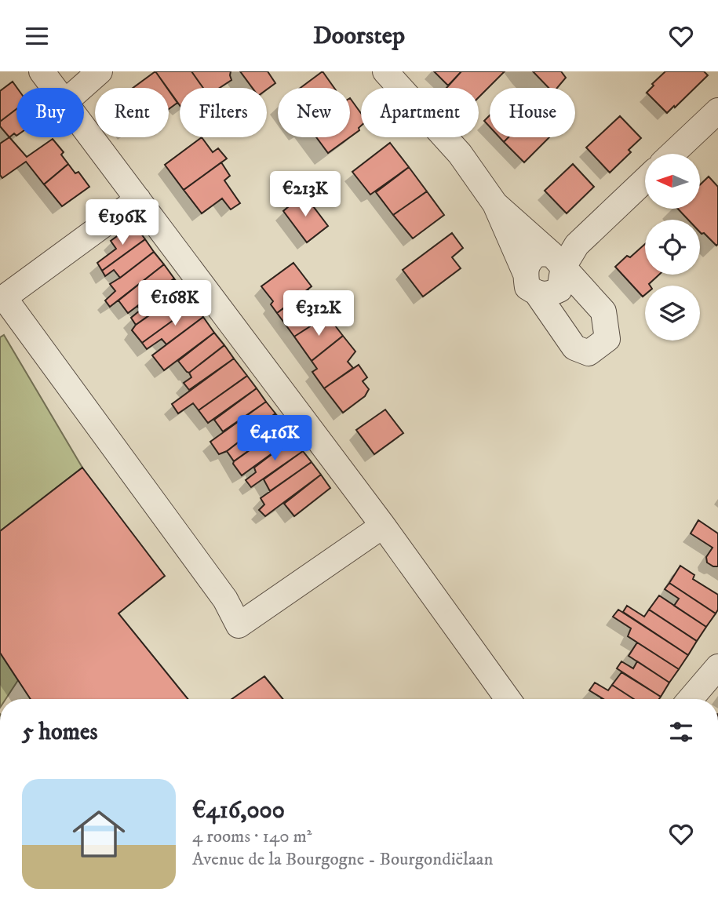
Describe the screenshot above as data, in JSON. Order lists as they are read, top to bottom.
{
  "north": "left",
  "page": {
    "header": "Doorstep",
    "chip": [
      "Buy",
      "Rent",
      "Filters",
      "New",
      "Apartment",
      "House"
    ],
    "price": [
      "€213K",
      "€196K",
      "€168K",
      "€312K",
      "€416K"
    ],
    "heading": "5 homes",
    "list": [
      {
        "name": "€416,000",
        "note": "4 rooms · 140 m² · Avenue de la Bourgogne - Bourgondiëlaan"
      }
    ]
  }
}
